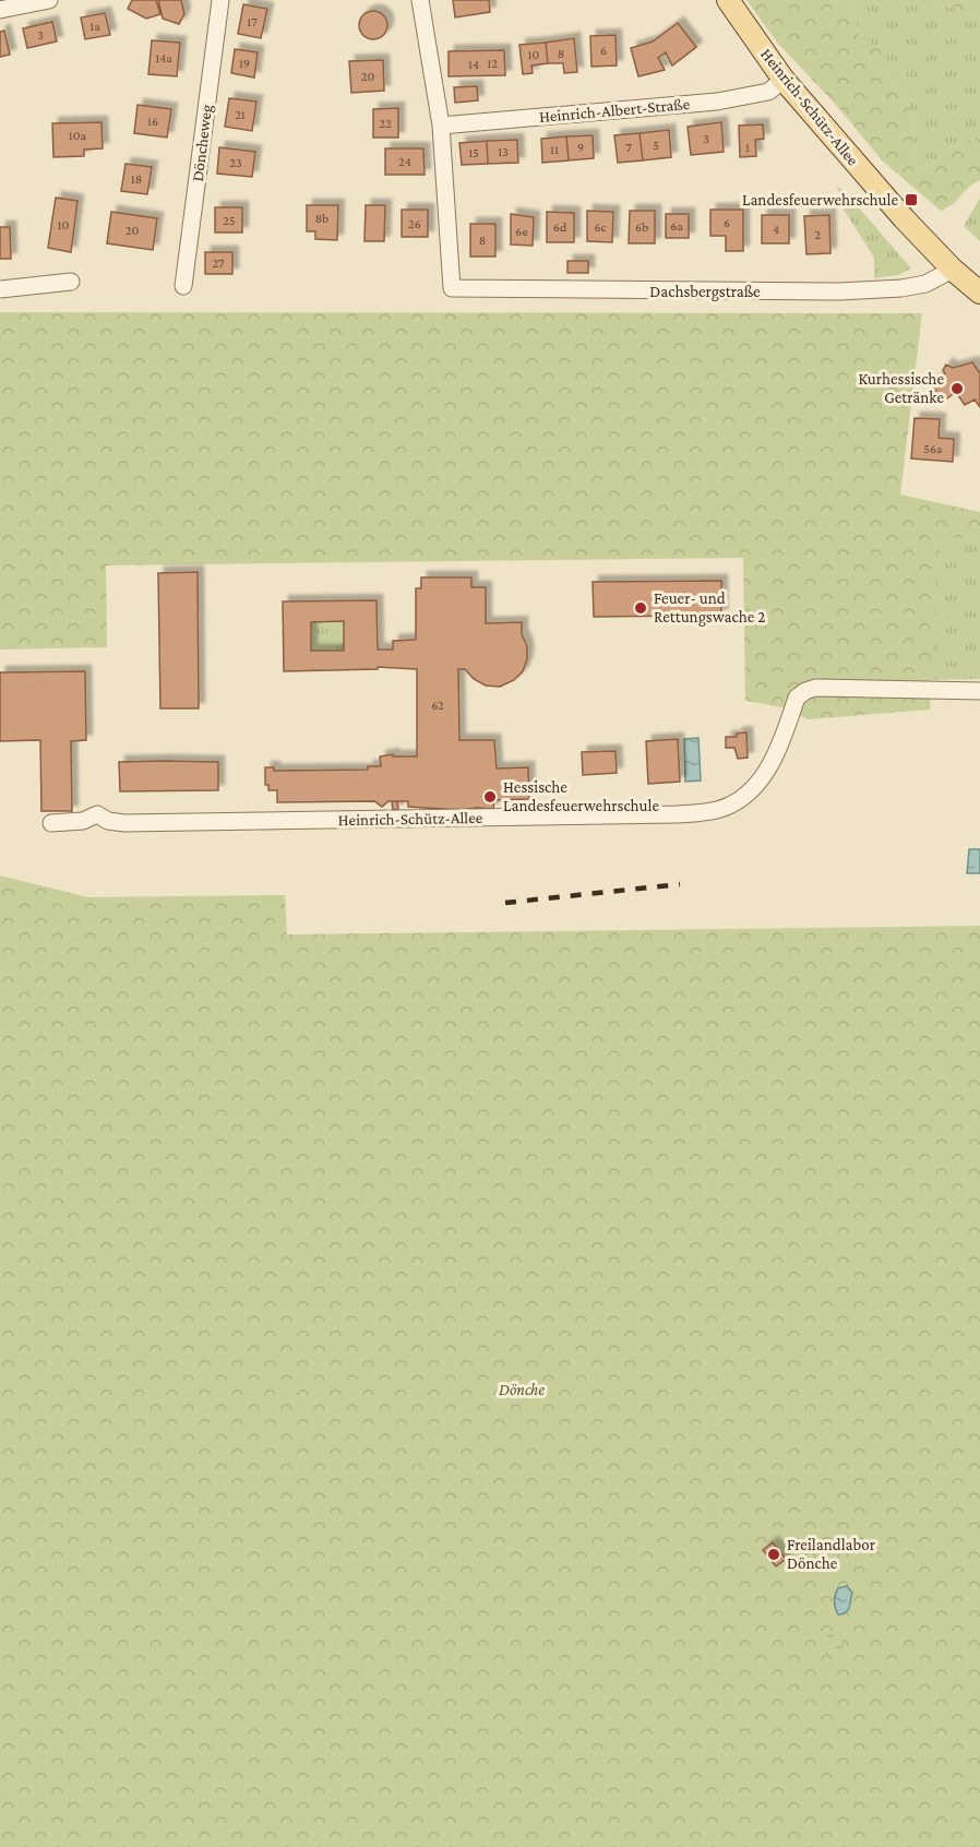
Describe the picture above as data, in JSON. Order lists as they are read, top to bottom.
{
  "streets": {
    "main road": ["Heinrich-Schütz-Allee"],
    "street": ["Heinrich-Albert-Straße", "Döncheweg", "Dachsbergstraße"]
  },
  "crossings": [
    ["Heinrich-Schütz-Allee", "Heinrich-Albert-Straße"],
    ["Heinrich-Schütz-Allee", "Dachsbergstraße"],
    ["Heinrich-Albert-Straße", "Dachsbergstraße"]
  ],
  "parks": ["Dönche"],
  "places": {
    "transit": ["Landesfeuerwehrschule"],
    "other": [
      "Kurhessische Getränke",
      "Feuer- und Rettungswache 2",
      "Hessische Landesfeuerwehrschule",
      "Freilandlabor Dönche"
    ]
  },
  "house_numbers": [
    "17",
    "1a",
    "3",
    "6",
    "8",
    "10",
    "14a",
    "19",
    "12",
    "14",
    "20",
    "21",
    "16",
    "22",
    "10a",
    "3",
    "5",
    "9",
    "7",
    "1",
    "11",
    "13",
    "15",
    "24",
    "23",
    "18",
    "8b",
    "25",
    "6",
    "26",
    "10",
    "6a",
    "6d",
    "6c",
    "6b",
    "4",
    "20",
    "6e",
    "2",
    "8",
    "27",
    "56a",
    "62"
  ]
}
